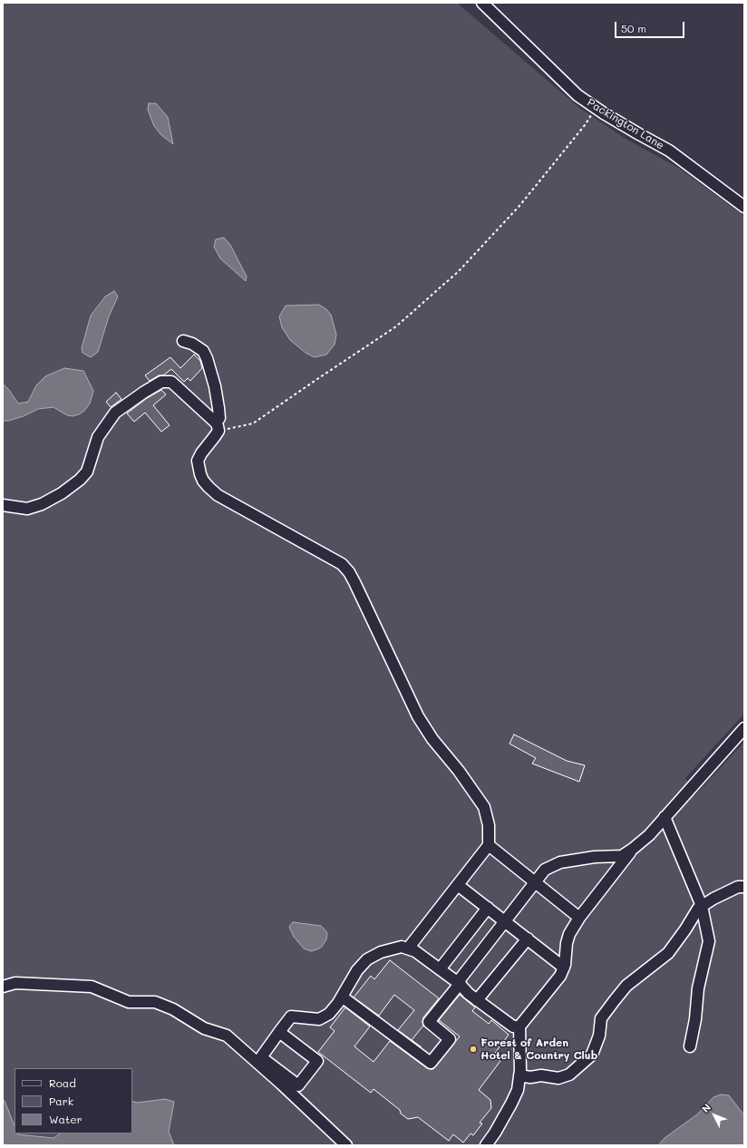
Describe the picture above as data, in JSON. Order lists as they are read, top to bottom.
{
  "streets": {
    "street": ["Packington Lane"]
  },
  "places": ["Forest of Arden Hotel & Country Club"],
  "legend": ["Road", "Park", "Water"],
  "scale_bar": "50 m",
  "north": "top left"
}
